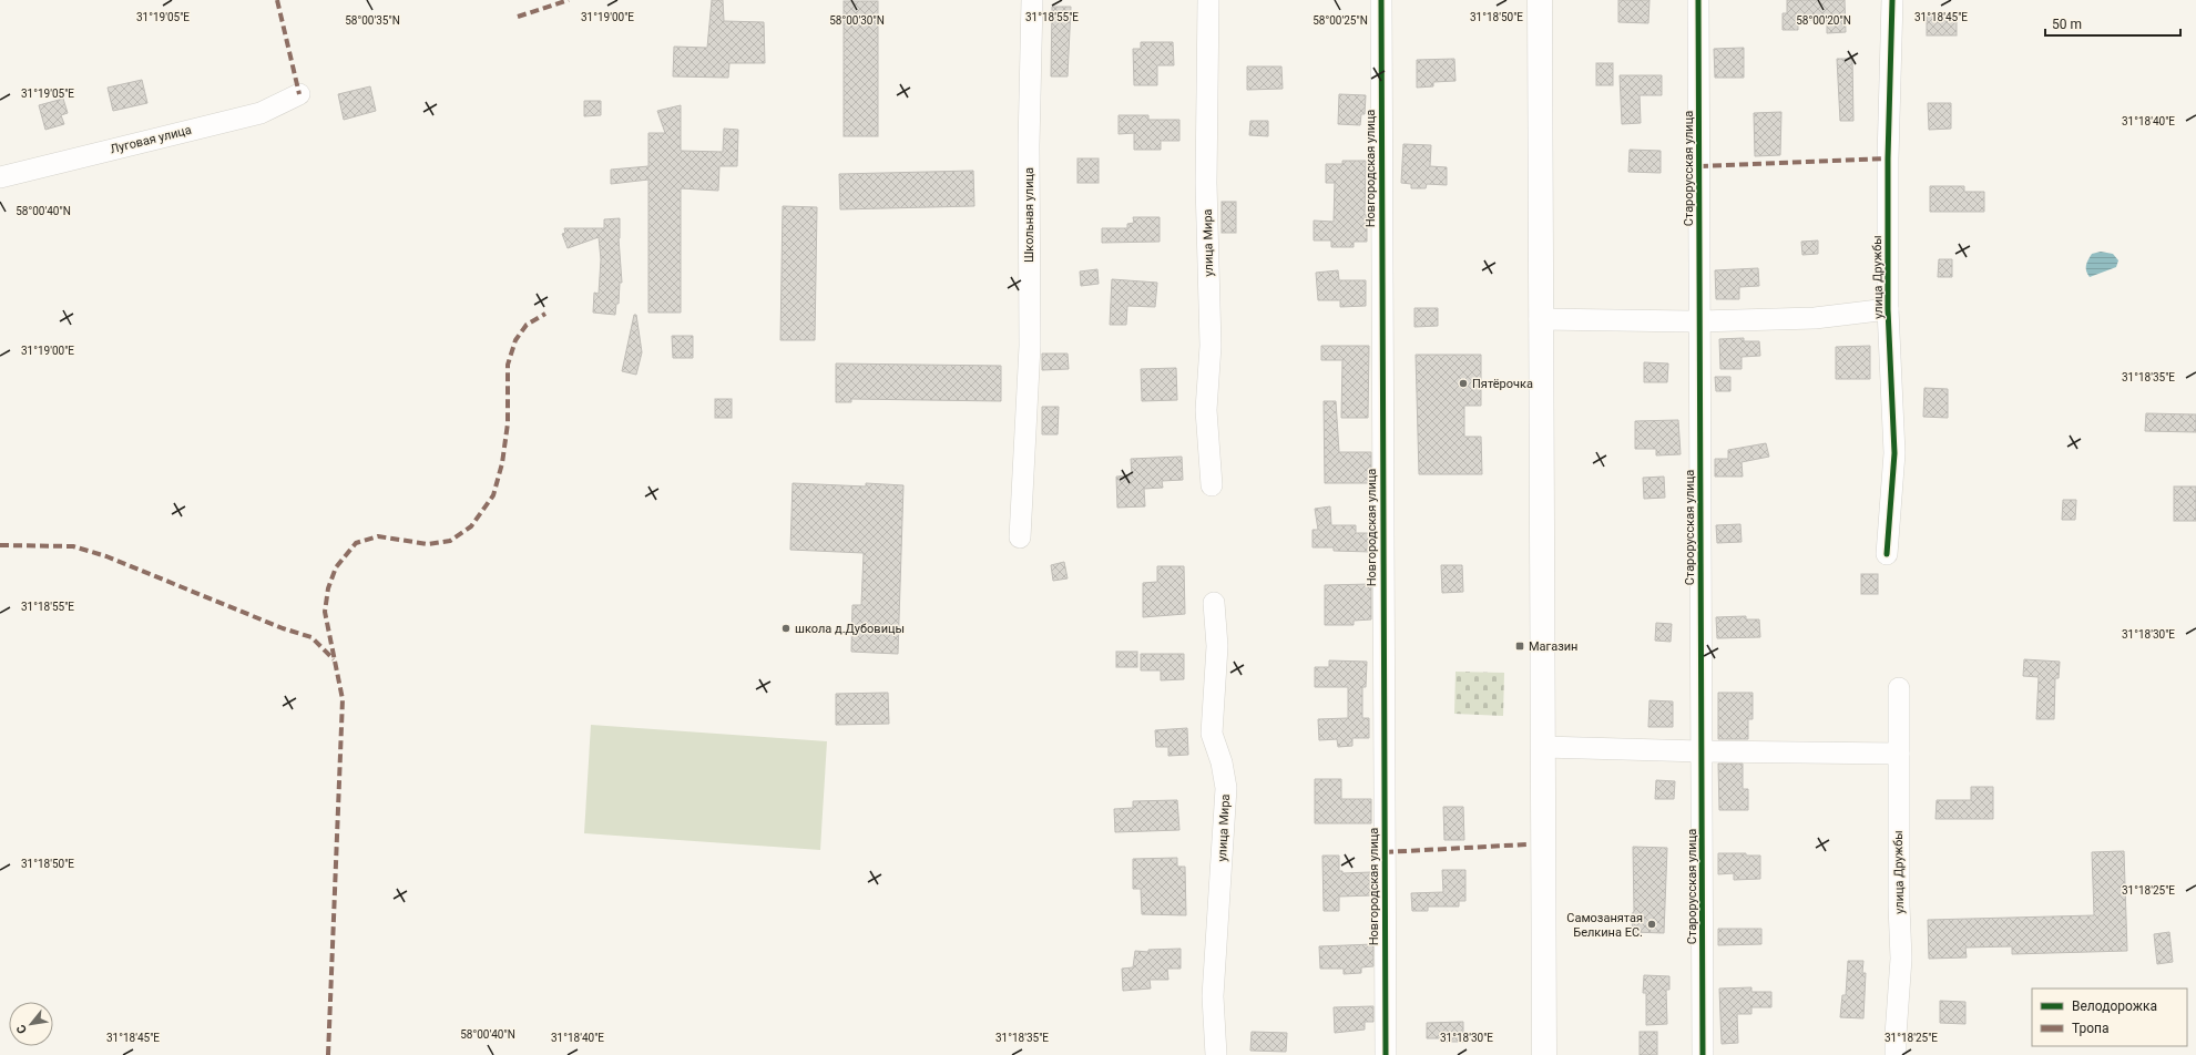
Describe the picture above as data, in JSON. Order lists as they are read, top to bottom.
{
  "streets": {
    "street": [
      "Луговая улица",
      "Новгородская улица",
      "Старорусская улица",
      "Школьная улица",
      "улица Мира",
      "улица Дружбы"
    ]
  },
  "places": {
    "other": ["Пятёрочка", "школа д.Дубовицы", "Самозанятая Белкина ЕС."],
    "transit": ["Магазин"]
  },
  "legend": ["Велодорожка", "Тропа"],
  "scale_bar": "50 m",
  "north": "bottom left",
  "coordinates": [
    "31°19'00\"E",
    "31°18'45\"E",
    "31°19'05\"E",
    "31°18'55\"E",
    "31°18'50\"E",
    "58°00'35\"N",
    "58°00'30\"N",
    "58°00'25\"N",
    "58°00'20\"N",
    "31°18'40\"E",
    "58°00'40\"N",
    "31°18'35\"E",
    "31°18'30\"E",
    "31°18'25\"E"
  ]
}
